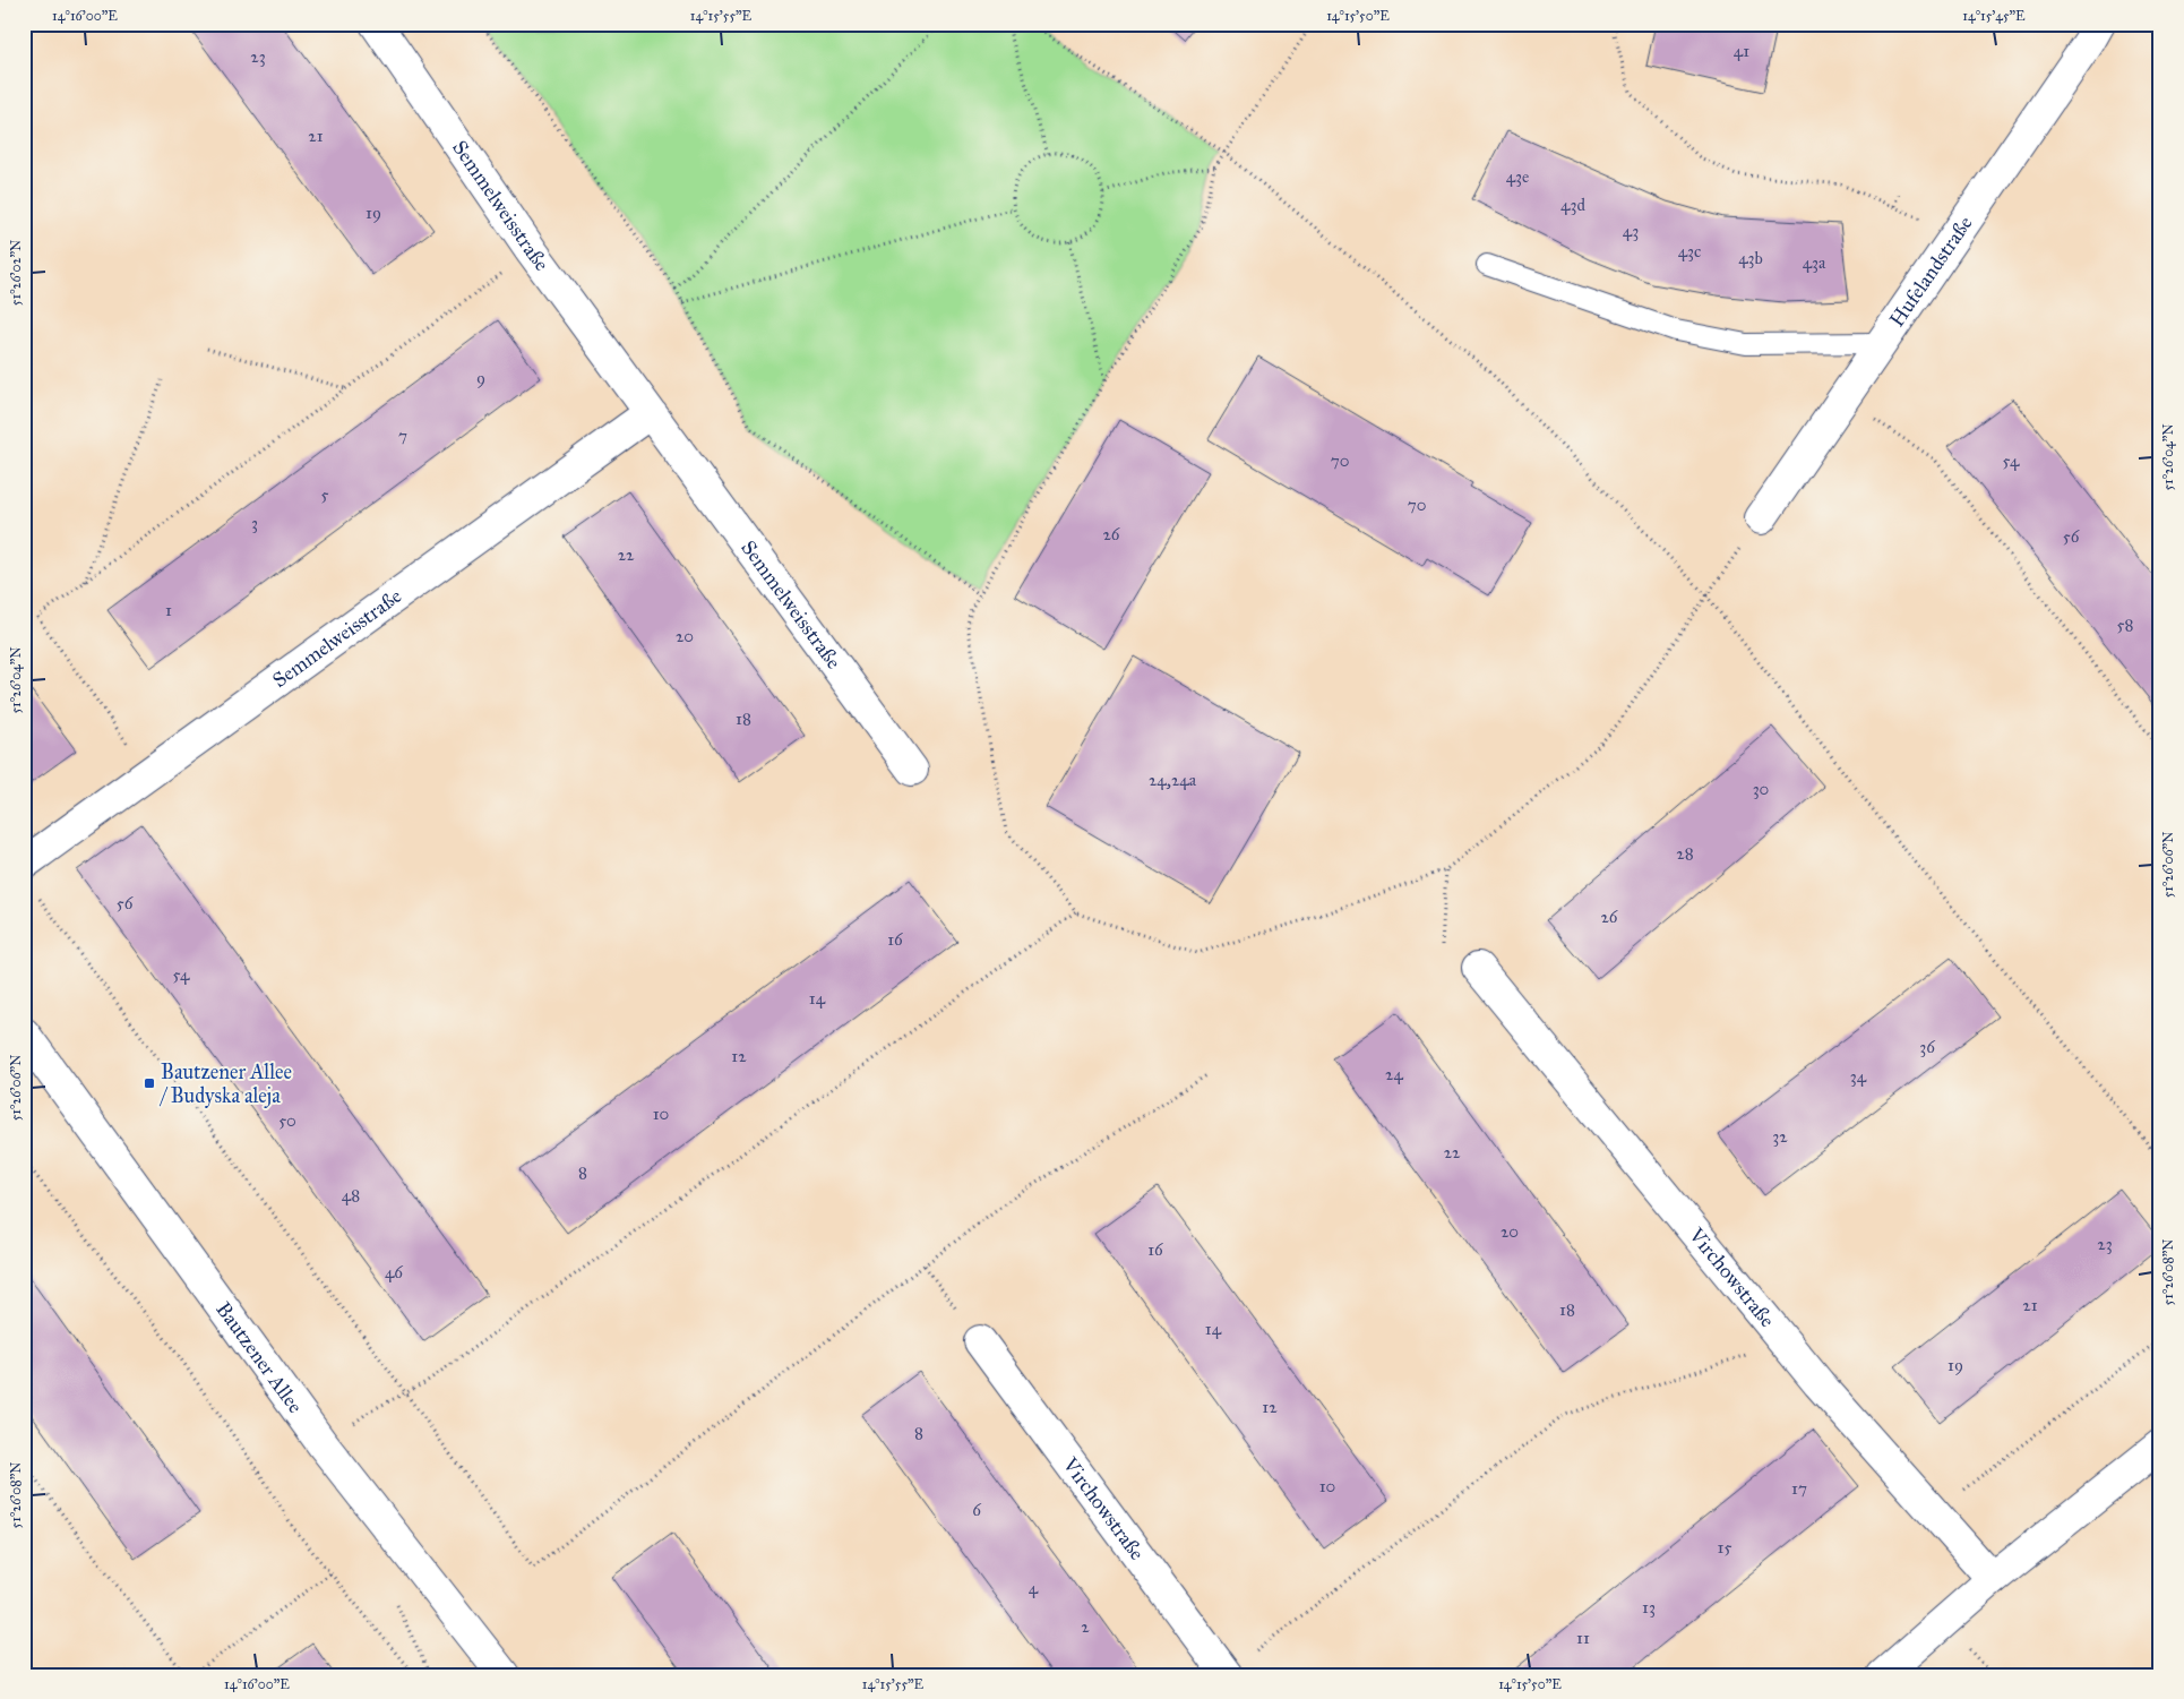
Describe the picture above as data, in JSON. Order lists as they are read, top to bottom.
{
  "streets": {
    "street": [
      "Semmelweisstraße",
      "Hufelandstraße",
      "Virchowstraße",
      "Bautzener Allee"
    ]
  },
  "places": {
    "transit": ["Bautzener Allee / Budyska aleja"]
  },
  "house_numbers": [
    "41",
    "23",
    "21",
    "43e",
    "43d",
    "19",
    "43",
    "43c",
    "43b",
    "43a",
    "9",
    "7",
    "70",
    "54",
    "5",
    "70",
    "3",
    "26",
    "56",
    "22",
    "1",
    "58",
    "20",
    "18",
    "24,24a",
    "30",
    "28",
    "56",
    "26",
    "16",
    "54",
    "14",
    "36",
    "12",
    "24",
    "34",
    "10",
    "50",
    "32",
    "22",
    "8",
    "48",
    "20",
    "23",
    "16",
    "46",
    "21",
    "18",
    "14",
    "19",
    "12",
    "8",
    "10",
    "17",
    "6",
    "15",
    "4",
    "13",
    "2",
    "11"
  ],
  "coordinates": [
    "14°16'00\"E",
    "14°15'55\"E",
    "14°15'50\"E",
    "14°15'45\"E",
    "51°26'02\"N",
    "51°26'04\"N",
    "51°26'06\"N",
    "51°26'08\"N"
  ]
}
